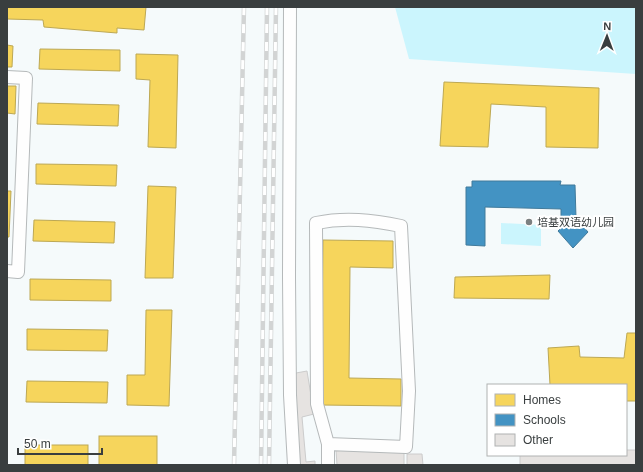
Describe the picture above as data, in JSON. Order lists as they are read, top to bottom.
{
  "places": ["培基双语幼儿园"],
  "legend": ["Homes", "Schools", "Other"],
  "scale_bar": "50 m",
  "north": "top"
}
